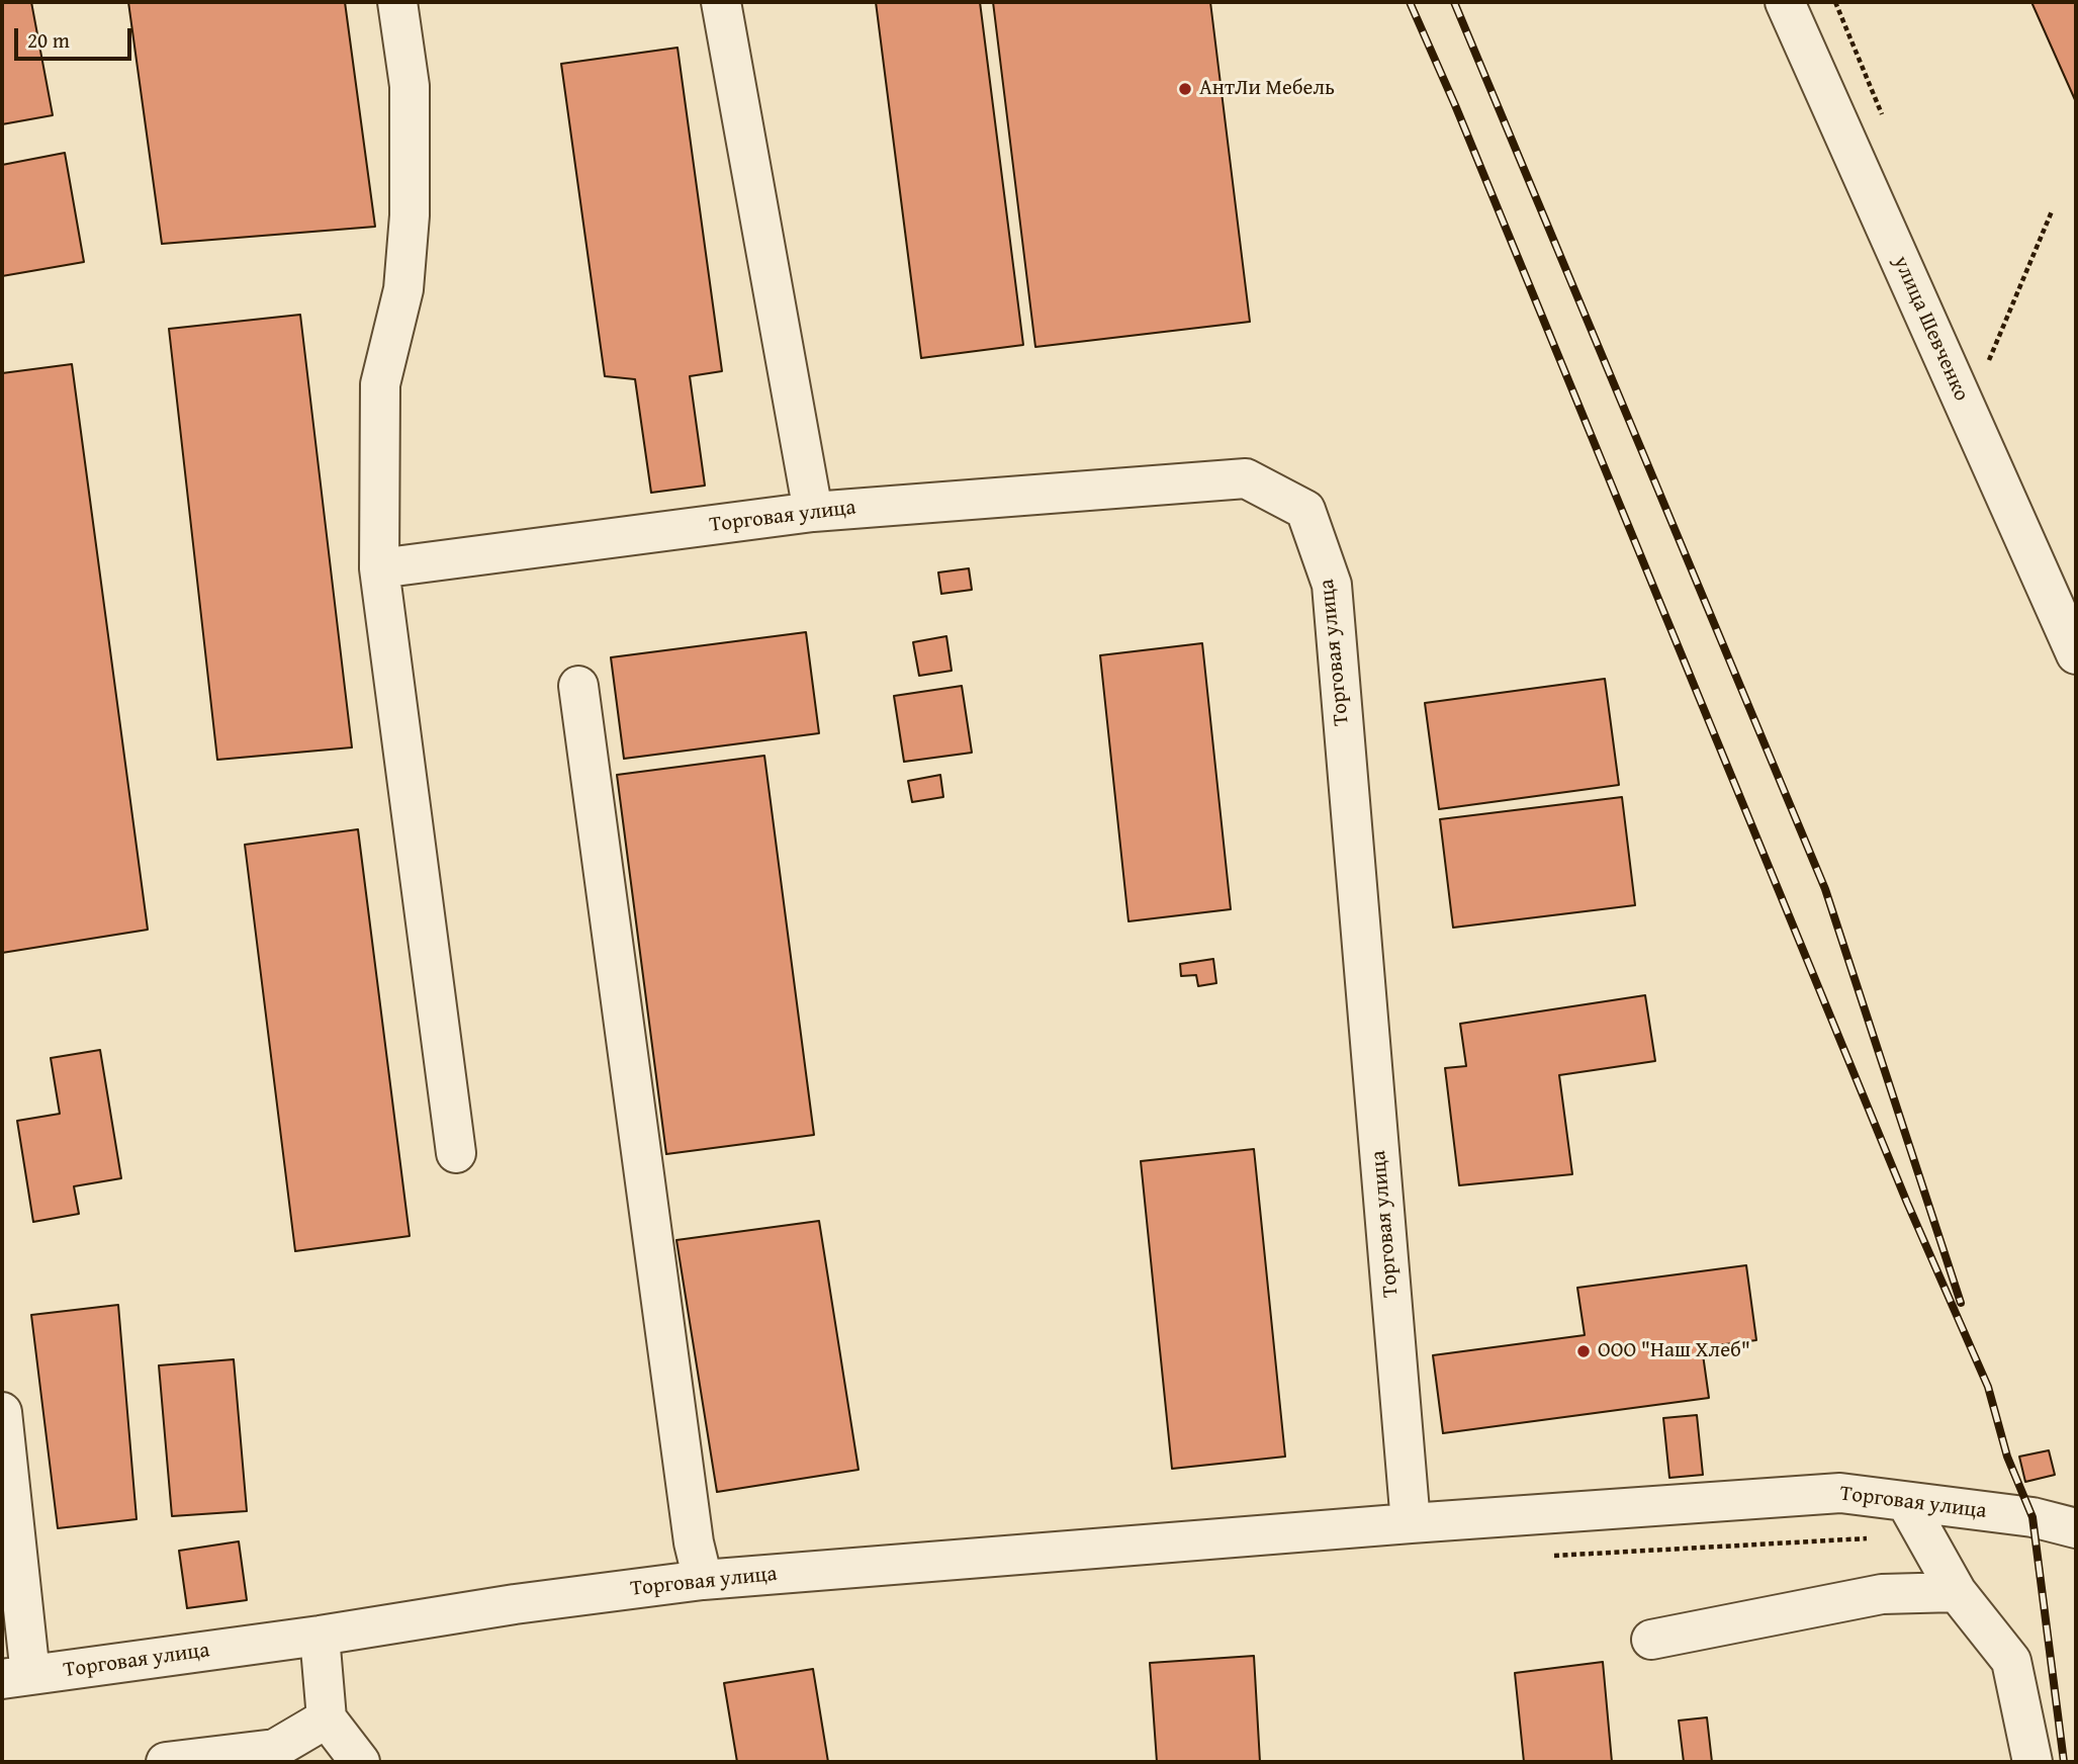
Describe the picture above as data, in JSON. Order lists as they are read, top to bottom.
{
  "streets": {
    "street": ["улица Шевченко", "Торговая улица"]
  },
  "places": ["АнтЛи Мебель", "ООО \"Наш Хлеб\""],
  "scale_bar": "20 m"
}
